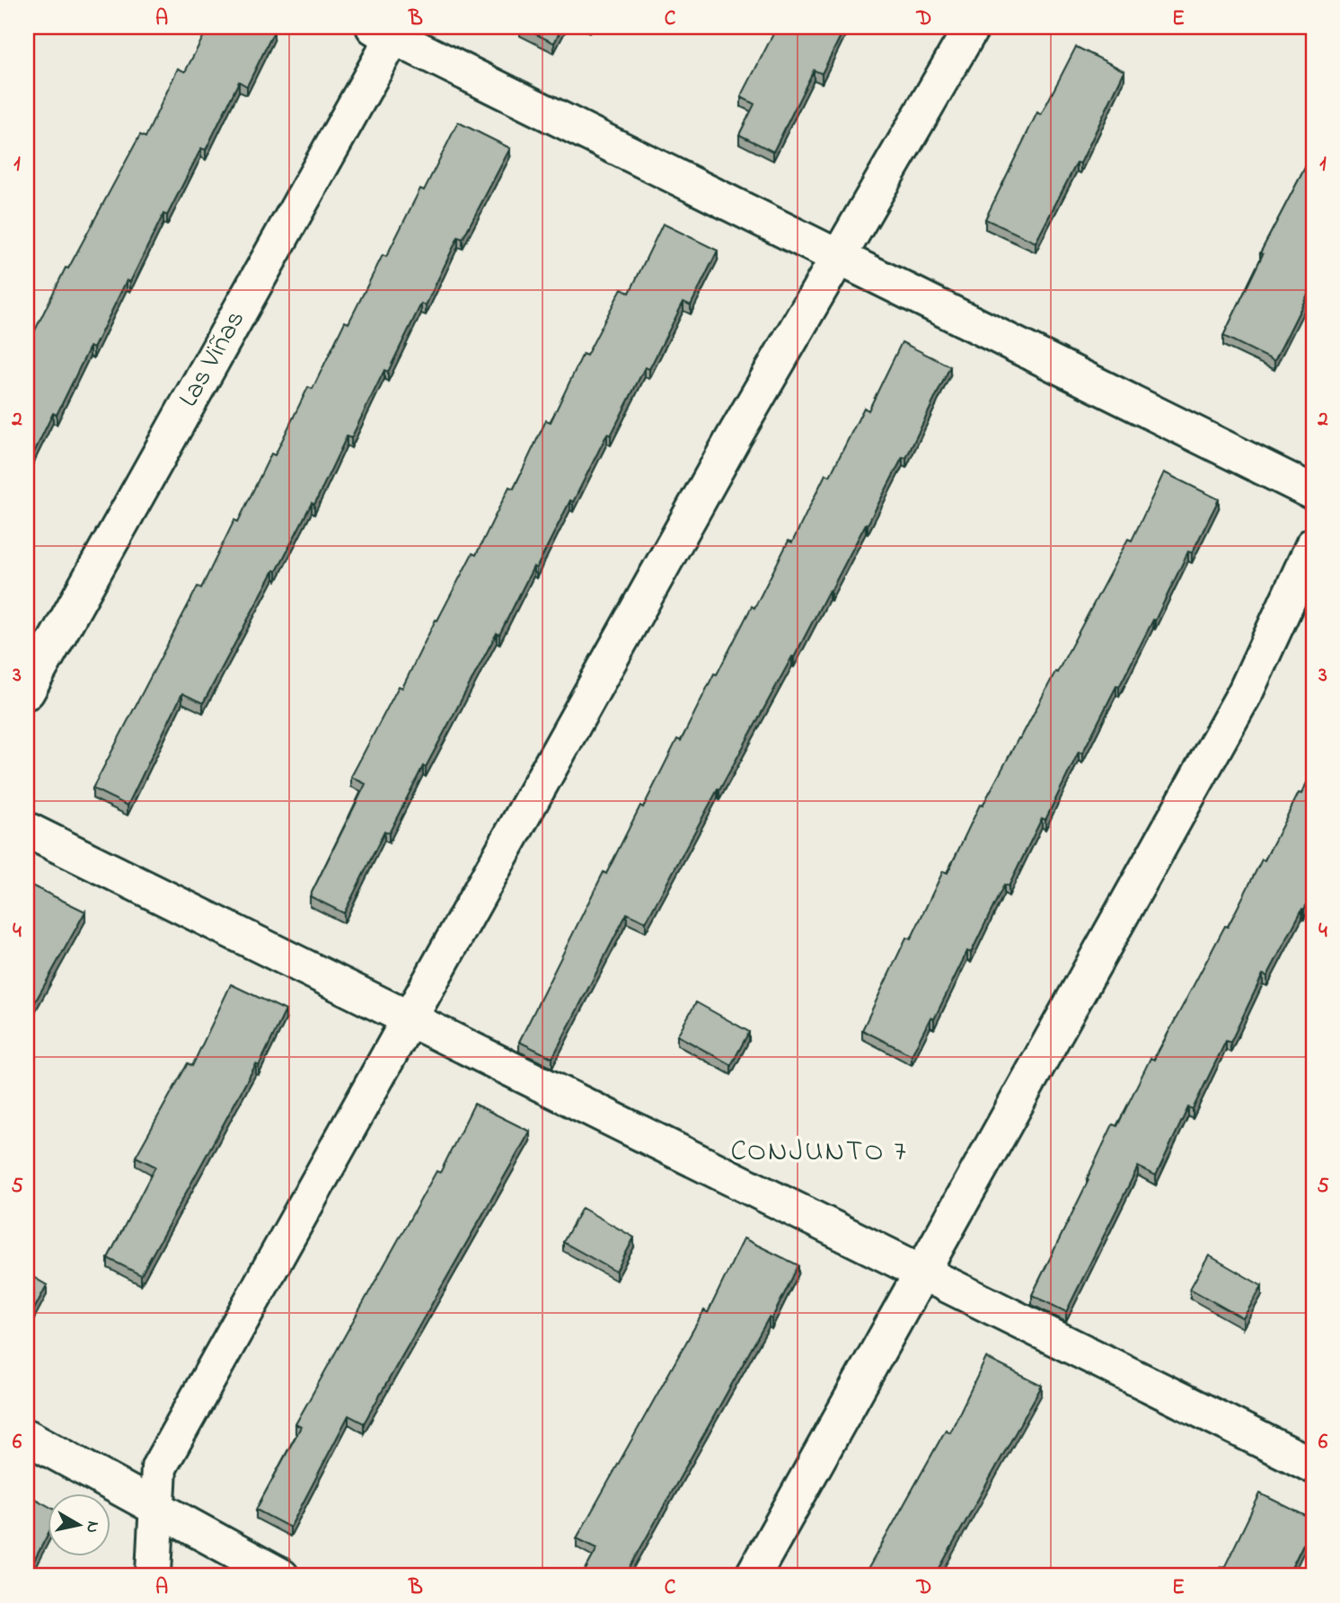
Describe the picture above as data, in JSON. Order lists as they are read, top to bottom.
{
  "streets": {
    "street": ["Las Viñas"]
  },
  "districts": ["CONJUNTO 7"],
  "north": "right",
  "grid": {
    "columns": [
      "A",
      "B",
      "C",
      "D",
      "E"
    ],
    "rows": [
      "1",
      "2",
      "3",
      "4",
      "5",
      "6"
    ]
  }
}
